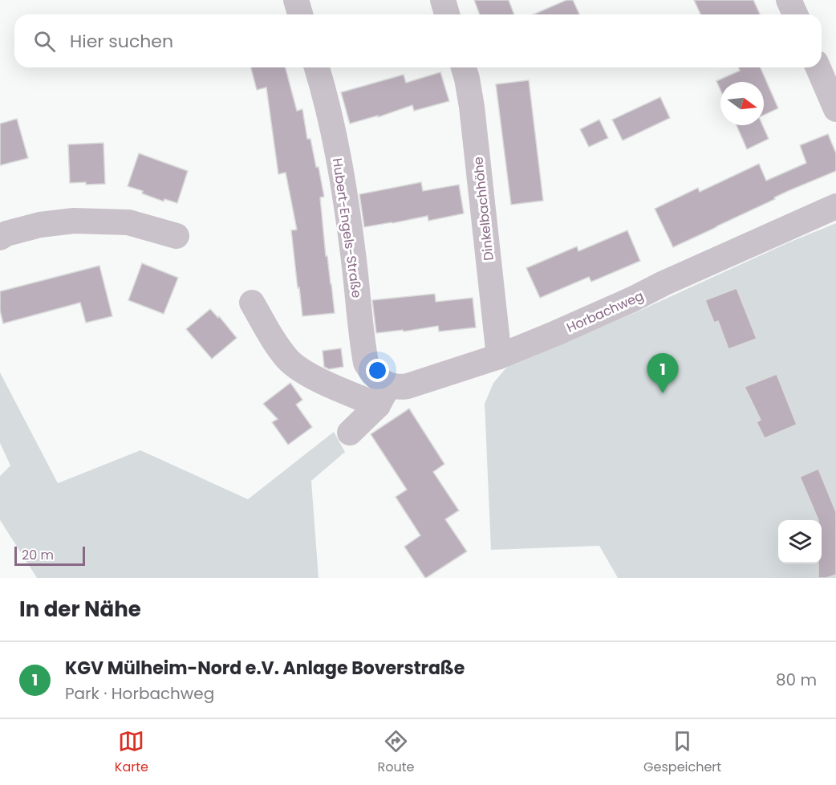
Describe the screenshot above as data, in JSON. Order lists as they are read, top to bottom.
{
  "streets": {
    "street": ["Dinkelbachhöhe", "Hubert-Engels-Straße", "Horbachweg"]
  },
  "crossings": [
    ["Dinkelbachhöhe", "Horbachweg"],
    ["Hubert-Engels-Straße", "Horbachweg"]
  ],
  "scale_bar": "20 m",
  "north": "right",
  "page": {
    "search": "Hier suchen",
    "pins": "1",
    "scale": "20 m",
    "heading": "In der Nähe",
    "list": [
      {
        "mark": "1",
        "name": "KGV Mülheim-Nord e.V. Anlage Boverstraße",
        "note": "Park · Horbachweg",
        "value": "80 m"
      }
    ],
    "nav": ["Karte", "Route", "Gespeichert"]
  }
}
